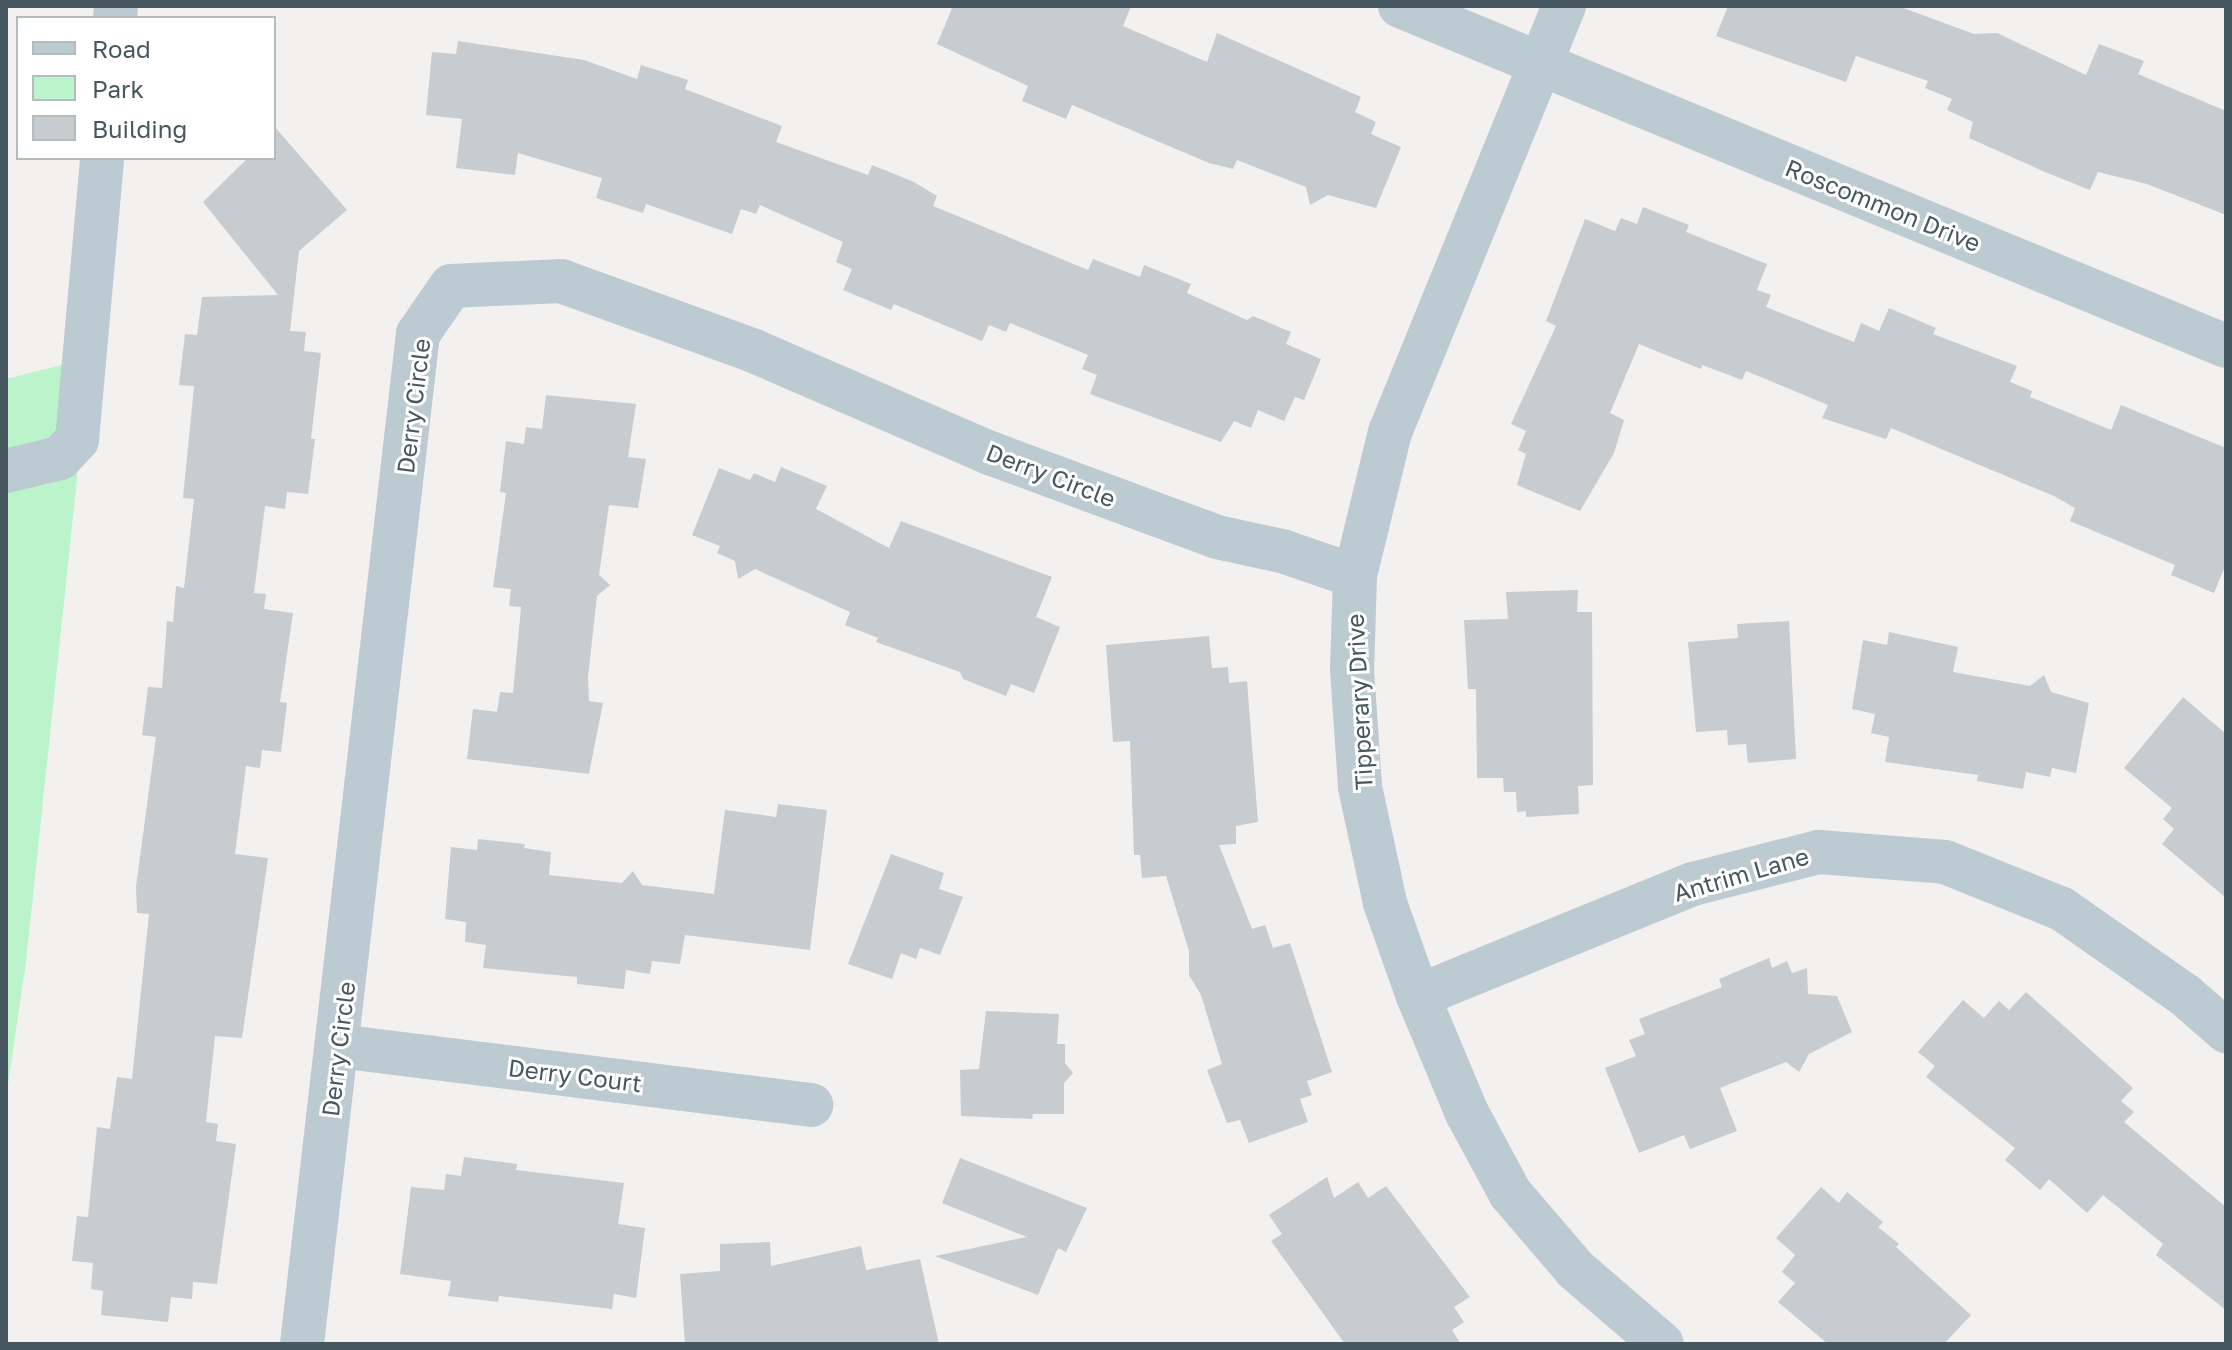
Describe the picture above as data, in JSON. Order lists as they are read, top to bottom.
{
  "streets": {
    "street": [
      "Roscommon Drive",
      "Derry Circle",
      "Tipperary Drive",
      "Antrim Lane",
      "Derry Court"
    ]
  },
  "crossings": [
    ["Roscommon Drive", "Tipperary Drive"],
    ["Derry Circle", "Tipperary Drive"],
    ["Derry Circle", "Derry Court"],
    ["Tipperary Drive", "Antrim Lane"]
  ],
  "legend": ["Road", "Park", "Building"]
}
